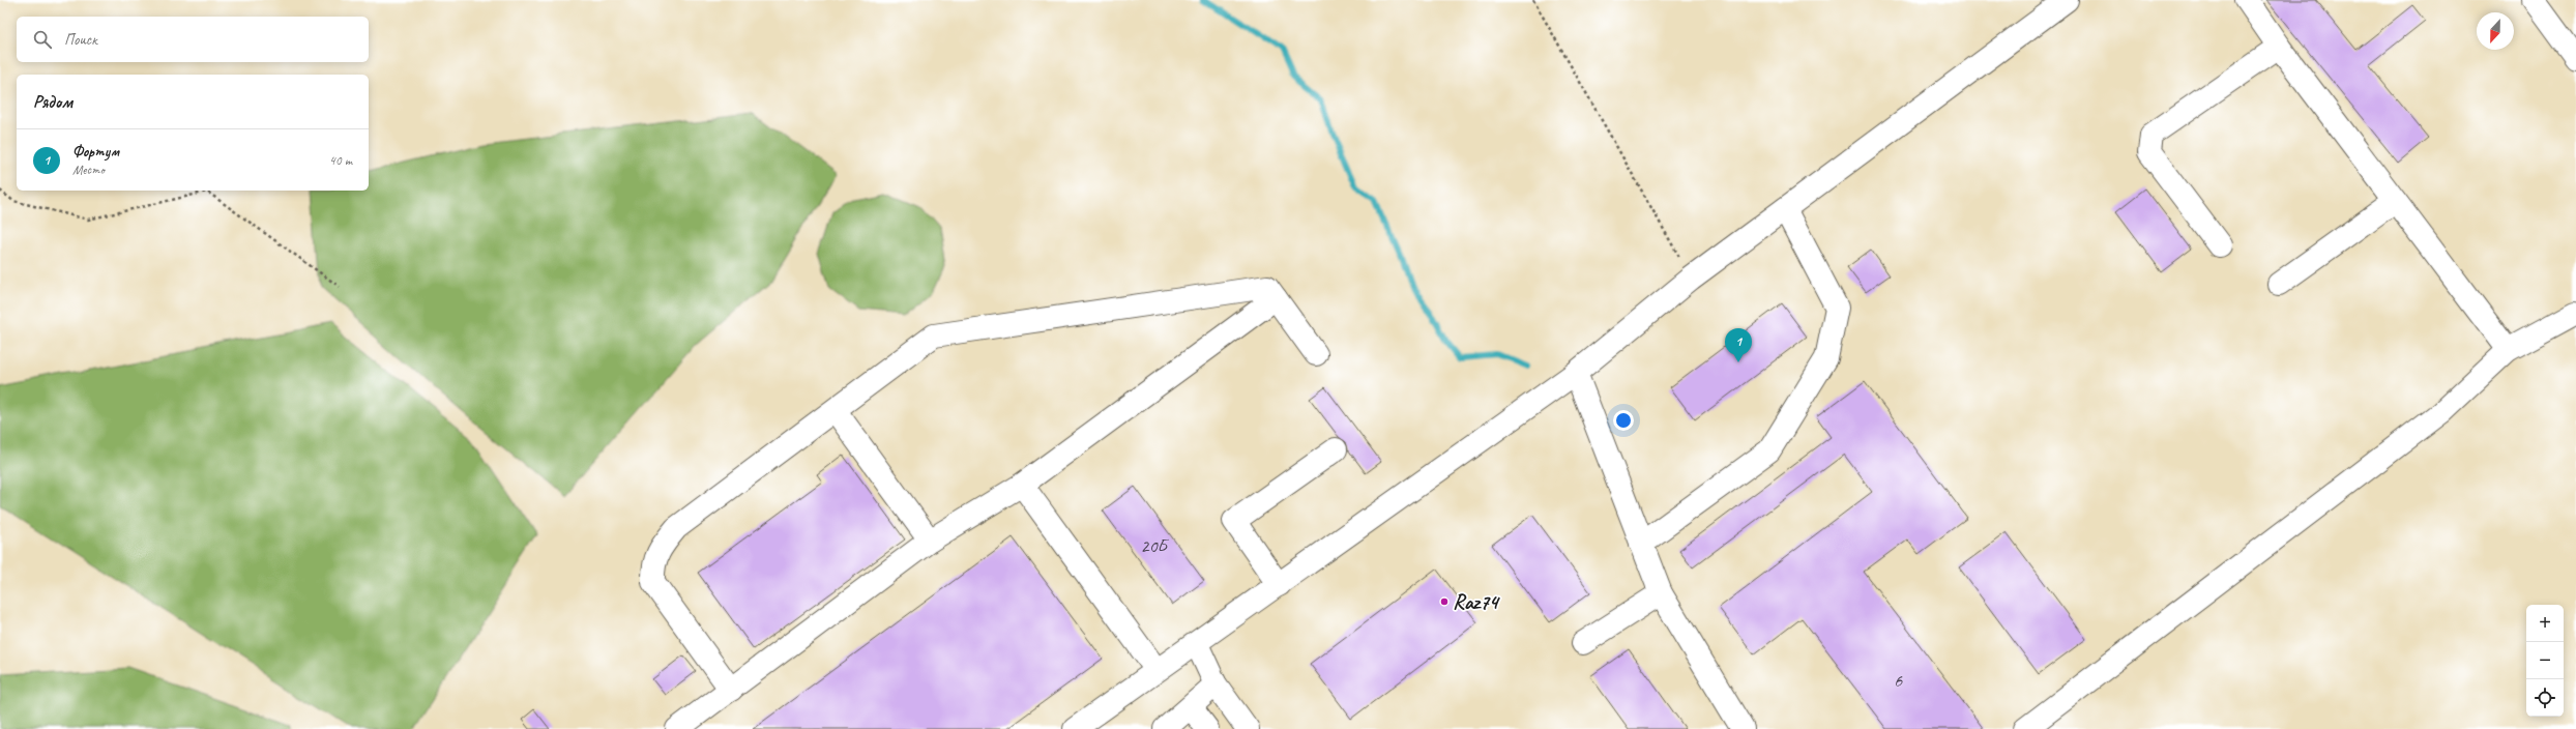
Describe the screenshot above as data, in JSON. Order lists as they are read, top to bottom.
{
  "places": ["Raz74"],
  "house_numbers": ["20Б", "6"],
  "north": "bottom",
  "page": {
    "search": "Поиск",
    "heading": "Рядом",
    "list": [
      {
        "mark": "1",
        "name": "Фортум",
        "note": "Место",
        "value": "40 m"
      }
    ],
    "pins": "1",
    "map_buttons": ["+", "−"]
  }
}
